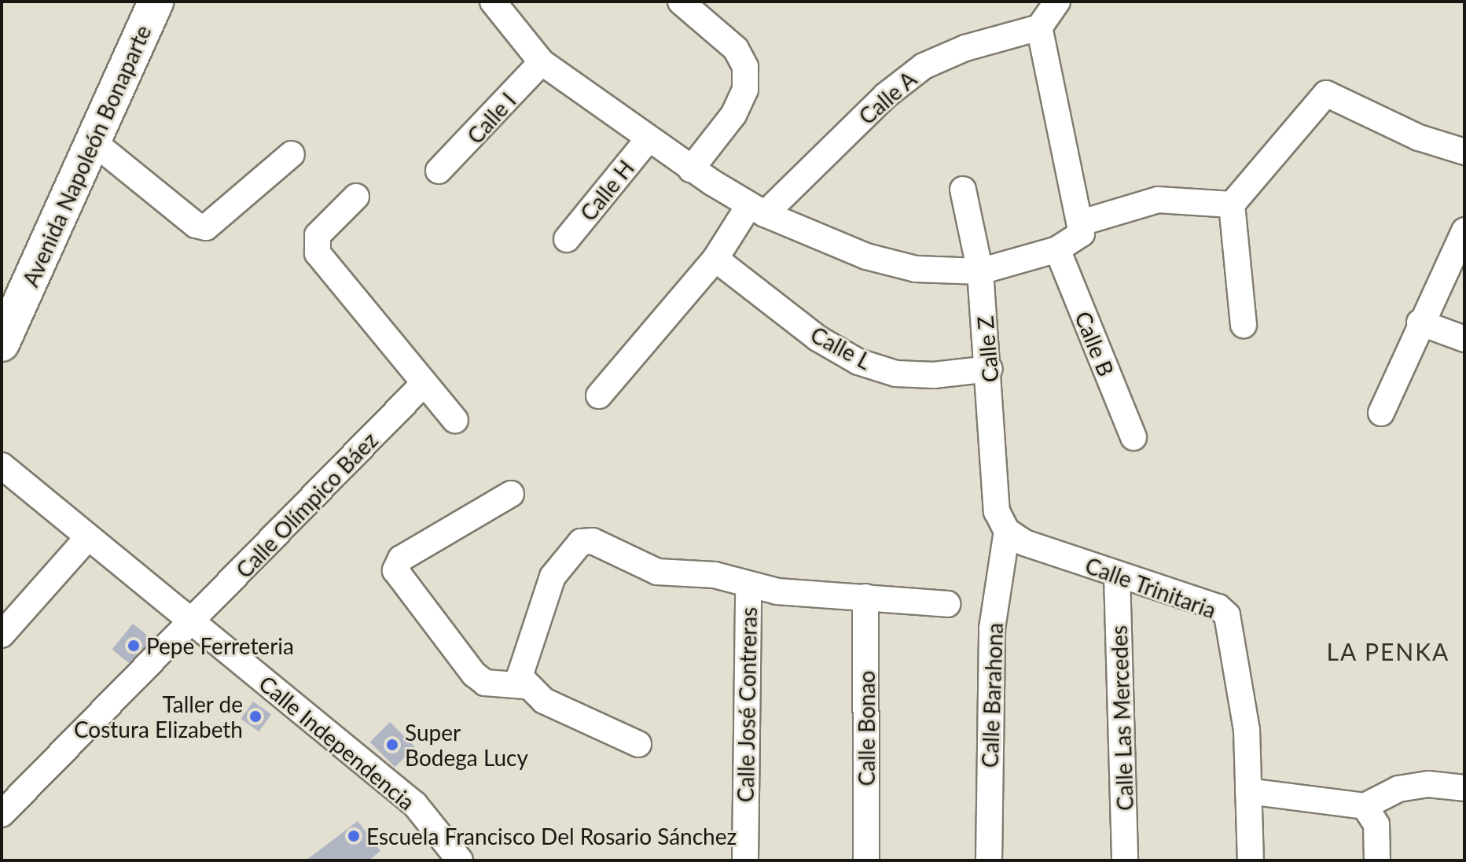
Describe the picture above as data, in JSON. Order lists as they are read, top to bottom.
{
  "streets": {
    "main road": ["Avenida Napoleón Bonaparte"],
    "street": [
      "Calle A",
      "Calle I",
      "Calle H",
      "Calle B",
      "Calle L",
      "Calle Z",
      "Calle Olímpico Báez",
      "Calle Trinitaria",
      "Calle Barahona",
      "Calle José Contreras",
      "Calle Las Mercedes",
      "Calle Bonao",
      "Calle Independencia"
    ]
  },
  "crossings": [
    ["Calle A", "Calle L"],
    ["Calle L", "Calle Z"],
    ["Calle Z", "Calle Trinitaria"],
    ["Calle Z", "Calle Barahona"],
    ["Calle Olímpico Báez", "Calle Independencia"],
    ["Calle Trinitaria", "Calle Barahona"],
    ["Calle Trinitaria", "Calle Las Mercedes"]
  ],
  "districts": ["LA PENKA"],
  "places": [
    "Pepe Ferreteria",
    "Taller de Costura Elizabeth",
    "Super Bodega Lucy",
    "Escuela Francisco Del Rosario Sánchez"
  ]
}
